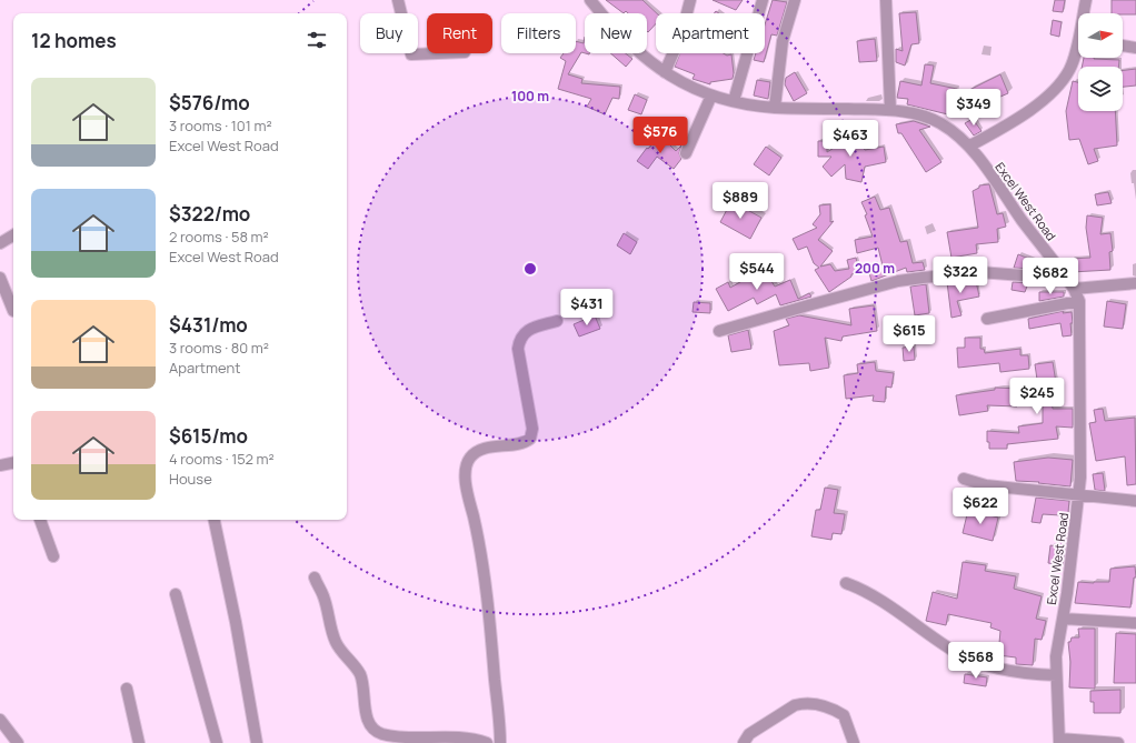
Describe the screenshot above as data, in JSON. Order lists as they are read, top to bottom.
{
  "streets": {
    "street": ["Excel West Road"]
  },
  "north": "right",
  "page": {
    "chip": [
      "Buy",
      "Rent",
      "Filters",
      "New",
      "Apartment"
    ],
    "heading": "12 homes",
    "list": [
      {
        "name": "$576/mo",
        "note": "3 rooms · 101 m² · Excel West Road"
      },
      {
        "name": "$322/mo",
        "note": "2 rooms · 58 m² · Excel West Road"
      },
      {
        "name": "$431/mo",
        "note": "3 rooms · 80 m² · Apartment"
      },
      {
        "name": "$615/mo",
        "note": "4 rooms · 152 m² · House"
      }
    ],
    "price": [
      "$349",
      "$576",
      "$463",
      "$889",
      "$544",
      "$322",
      "$682",
      "$431",
      "$615",
      "$245",
      "$622",
      "$568"
    ]
  },
  "rings": ["100 m", "200 m"]
}
